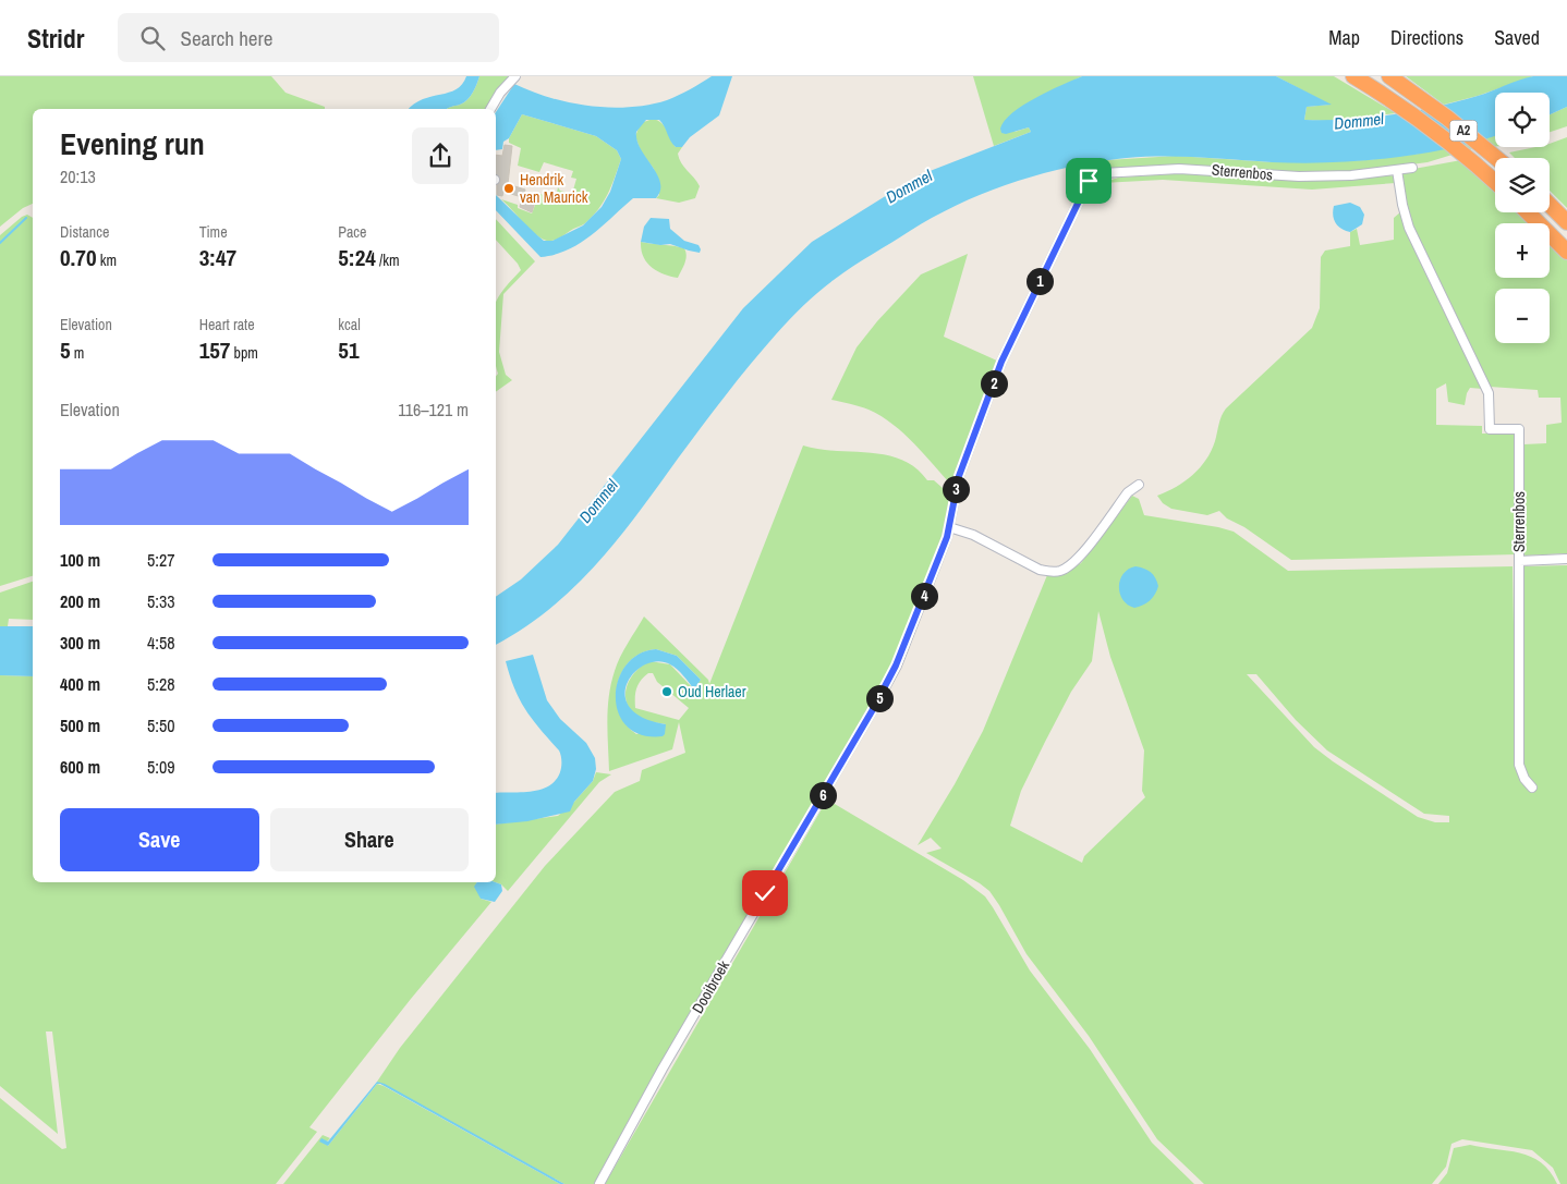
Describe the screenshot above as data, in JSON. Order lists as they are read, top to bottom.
{
  "streets": {
    "highway": ["A2"],
    "street": ["Sterrenbos", "Dooibroek"]
  },
  "crossings": [
    ["Sterrenbos", "Dooibroek"]
  ],
  "water": ["Dommel"],
  "places": ["Hendrik van Maurick", "Oud Herlaer"],
  "page": {
    "header": "Stridr",
    "search": "Search here",
    "nav": ["Map", "Directions", "Saved"],
    "map_buttons": ["+", "−"],
    "heading": ["Evening run", "20:13"],
    "stats": [
      ["Distance", "0.70 km"],
      ["Time", "3:47"],
      ["Pace", "5:24 /km"],
      ["Elevation", "5 m"],
      ["Heart rate", "157 bpm"],
      ["kcal", "51"]
    ],
    "pins": [
      "1",
      "2",
      "3",
      "4",
      "5",
      "6"
    ],
    "chart": ["Elevation", "116–121 m"],
    "list": [
      {
        "name": "100 m",
        "note": "5:27"
      },
      {
        "name": "200 m",
        "note": "5:33"
      },
      {
        "name": "300 m",
        "note": "4:58"
      },
      {
        "name": "400 m",
        "note": "5:28"
      },
      {
        "name": "500 m",
        "note": "5:50"
      },
      {
        "name": "600 m",
        "note": "5:09"
      }
    ],
    "buttons": ["Save", "Share"]
  }
}
